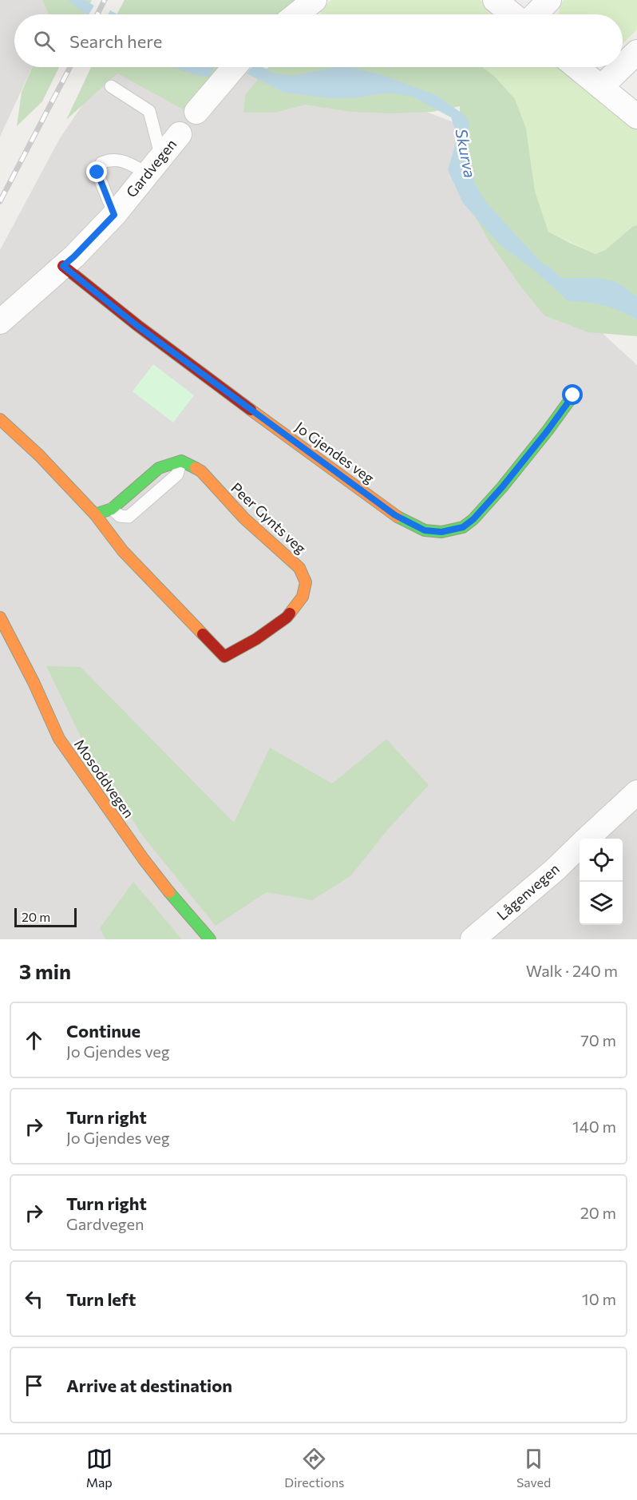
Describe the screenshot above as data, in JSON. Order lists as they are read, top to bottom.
{
  "streets": {
    "street": [
      "Gardvegen",
      "Jo Gjendes veg",
      "Peer Gynts veg",
      "Mosoddvegen",
      "Lågenvegen"
    ]
  },
  "crossings": [
    ["Gardvegen", "Jo Gjendes veg"]
  ],
  "water": ["Skurva"],
  "scale_bar": "20 m",
  "page": {
    "search": "Search here",
    "scale": "20 m",
    "heading": ["3 min", "Walk · 240 m"],
    "list": [
      ["Continue", "Jo Gjendes veg", "70 m"],
      ["Turn right", "Jo Gjendes veg", "140 m"],
      ["Turn right", "Gardvegen", "20 m"],
      ["Turn left", "10 m"],
      "Arrive at destination"
    ],
    "nav": ["Map", "Directions", "Saved"]
  }
}
